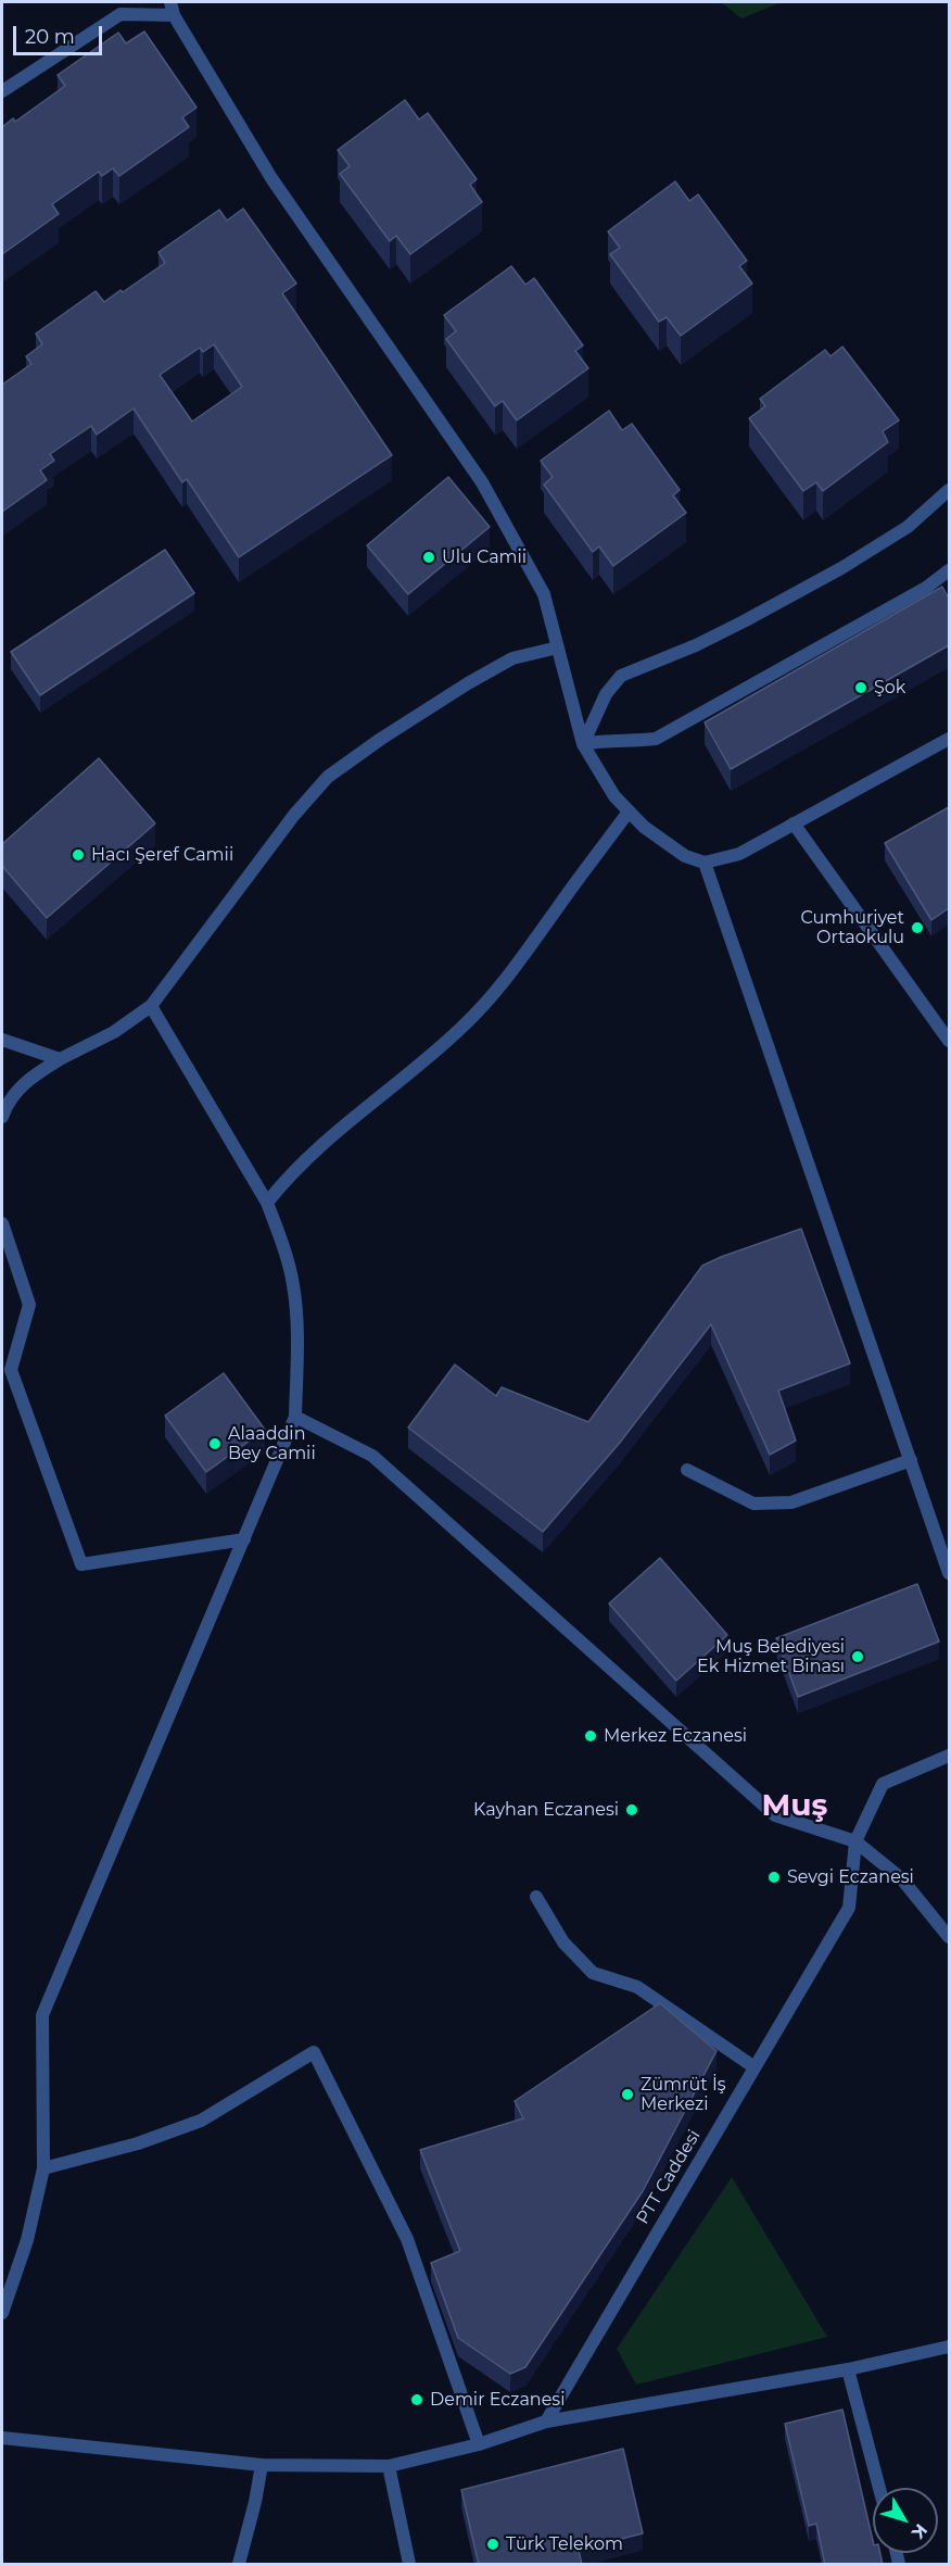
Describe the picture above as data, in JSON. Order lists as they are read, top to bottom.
{
  "streets": {
    "street": ["PTT Caddesi"]
  },
  "districts": ["Muş"],
  "places": [
    "Ulu Camii",
    "Şok",
    "Hacı Şeref Camii",
    "Cumhuriyet Ortaokulu",
    "Alaaddin Bey Camii",
    "Muş Belediyesi Ek Hizmet Binası",
    "Merkez Eczanesi",
    "Kayhan Eczanesi",
    "Sevgi Eczanesi",
    "Zümrüt İş Merkezi",
    "Demir Eczanesi",
    "Türk Telekom"
  ],
  "scale_bar": "20 m",
  "north": "bottom right"
}
